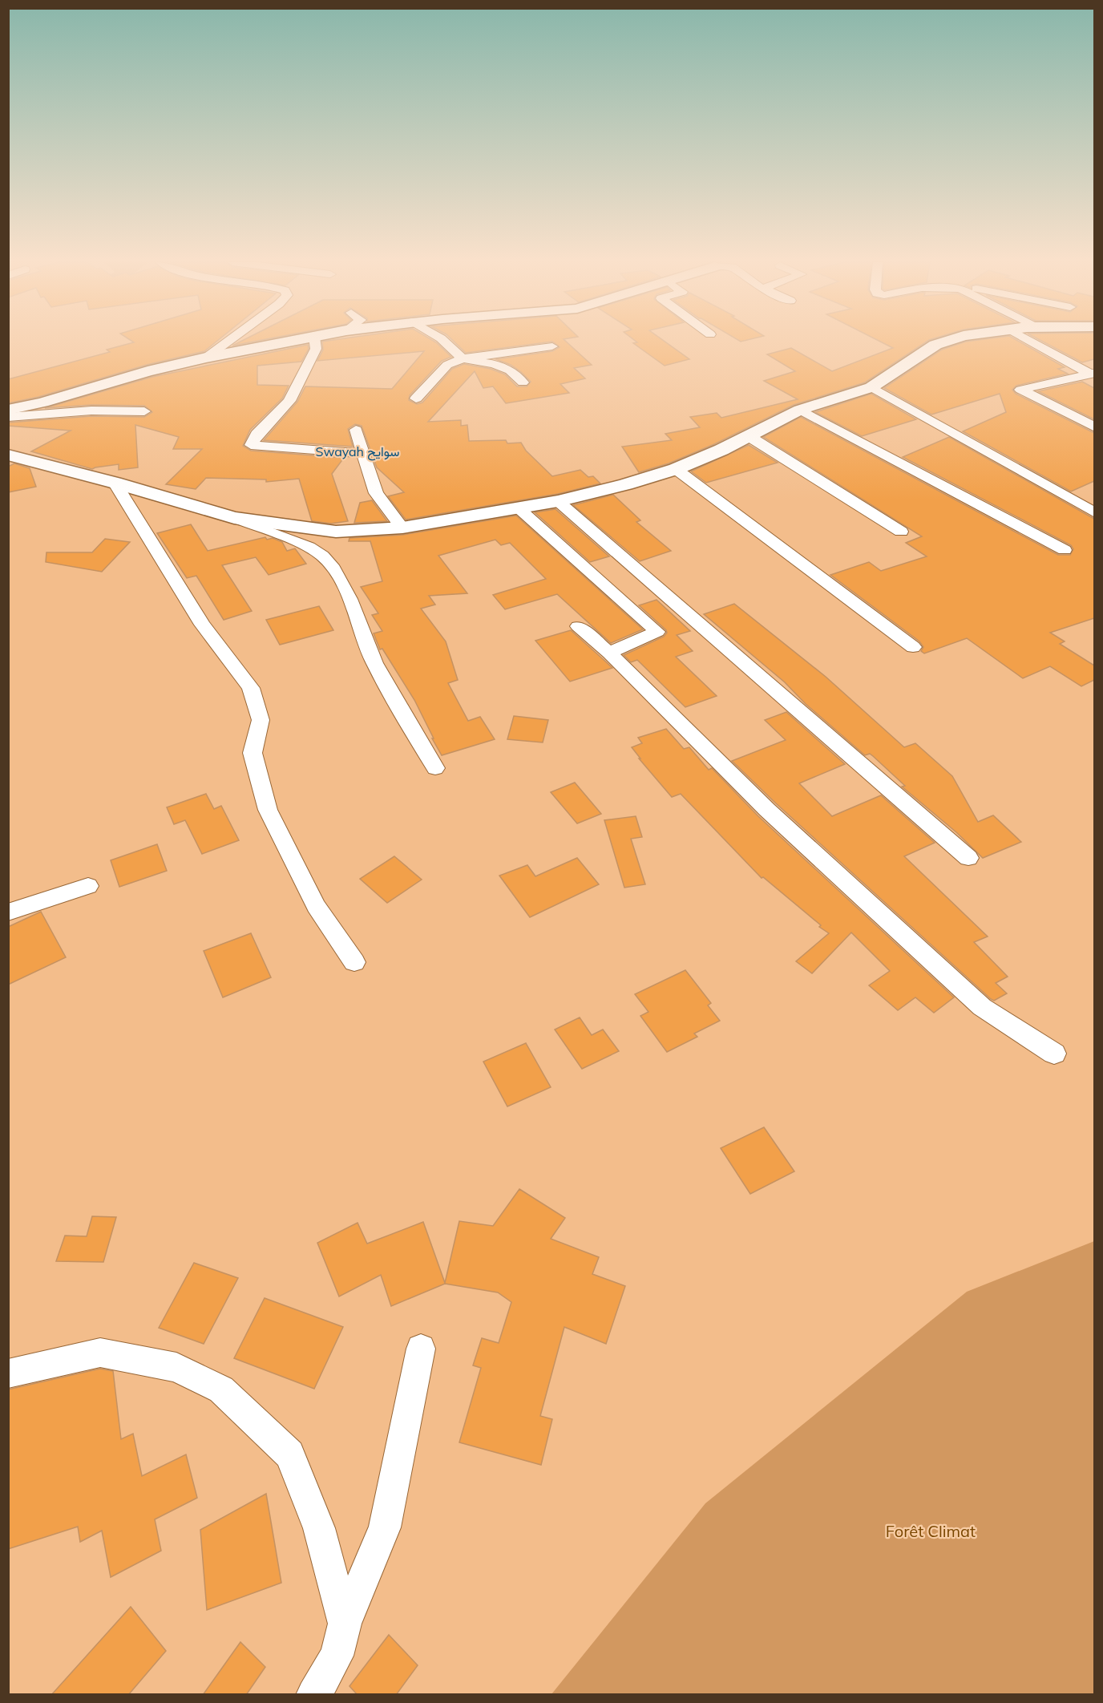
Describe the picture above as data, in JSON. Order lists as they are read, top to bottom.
{
  "districts": ["Swayah سوايح"],
  "parks": ["Forêt Climat"]
}
